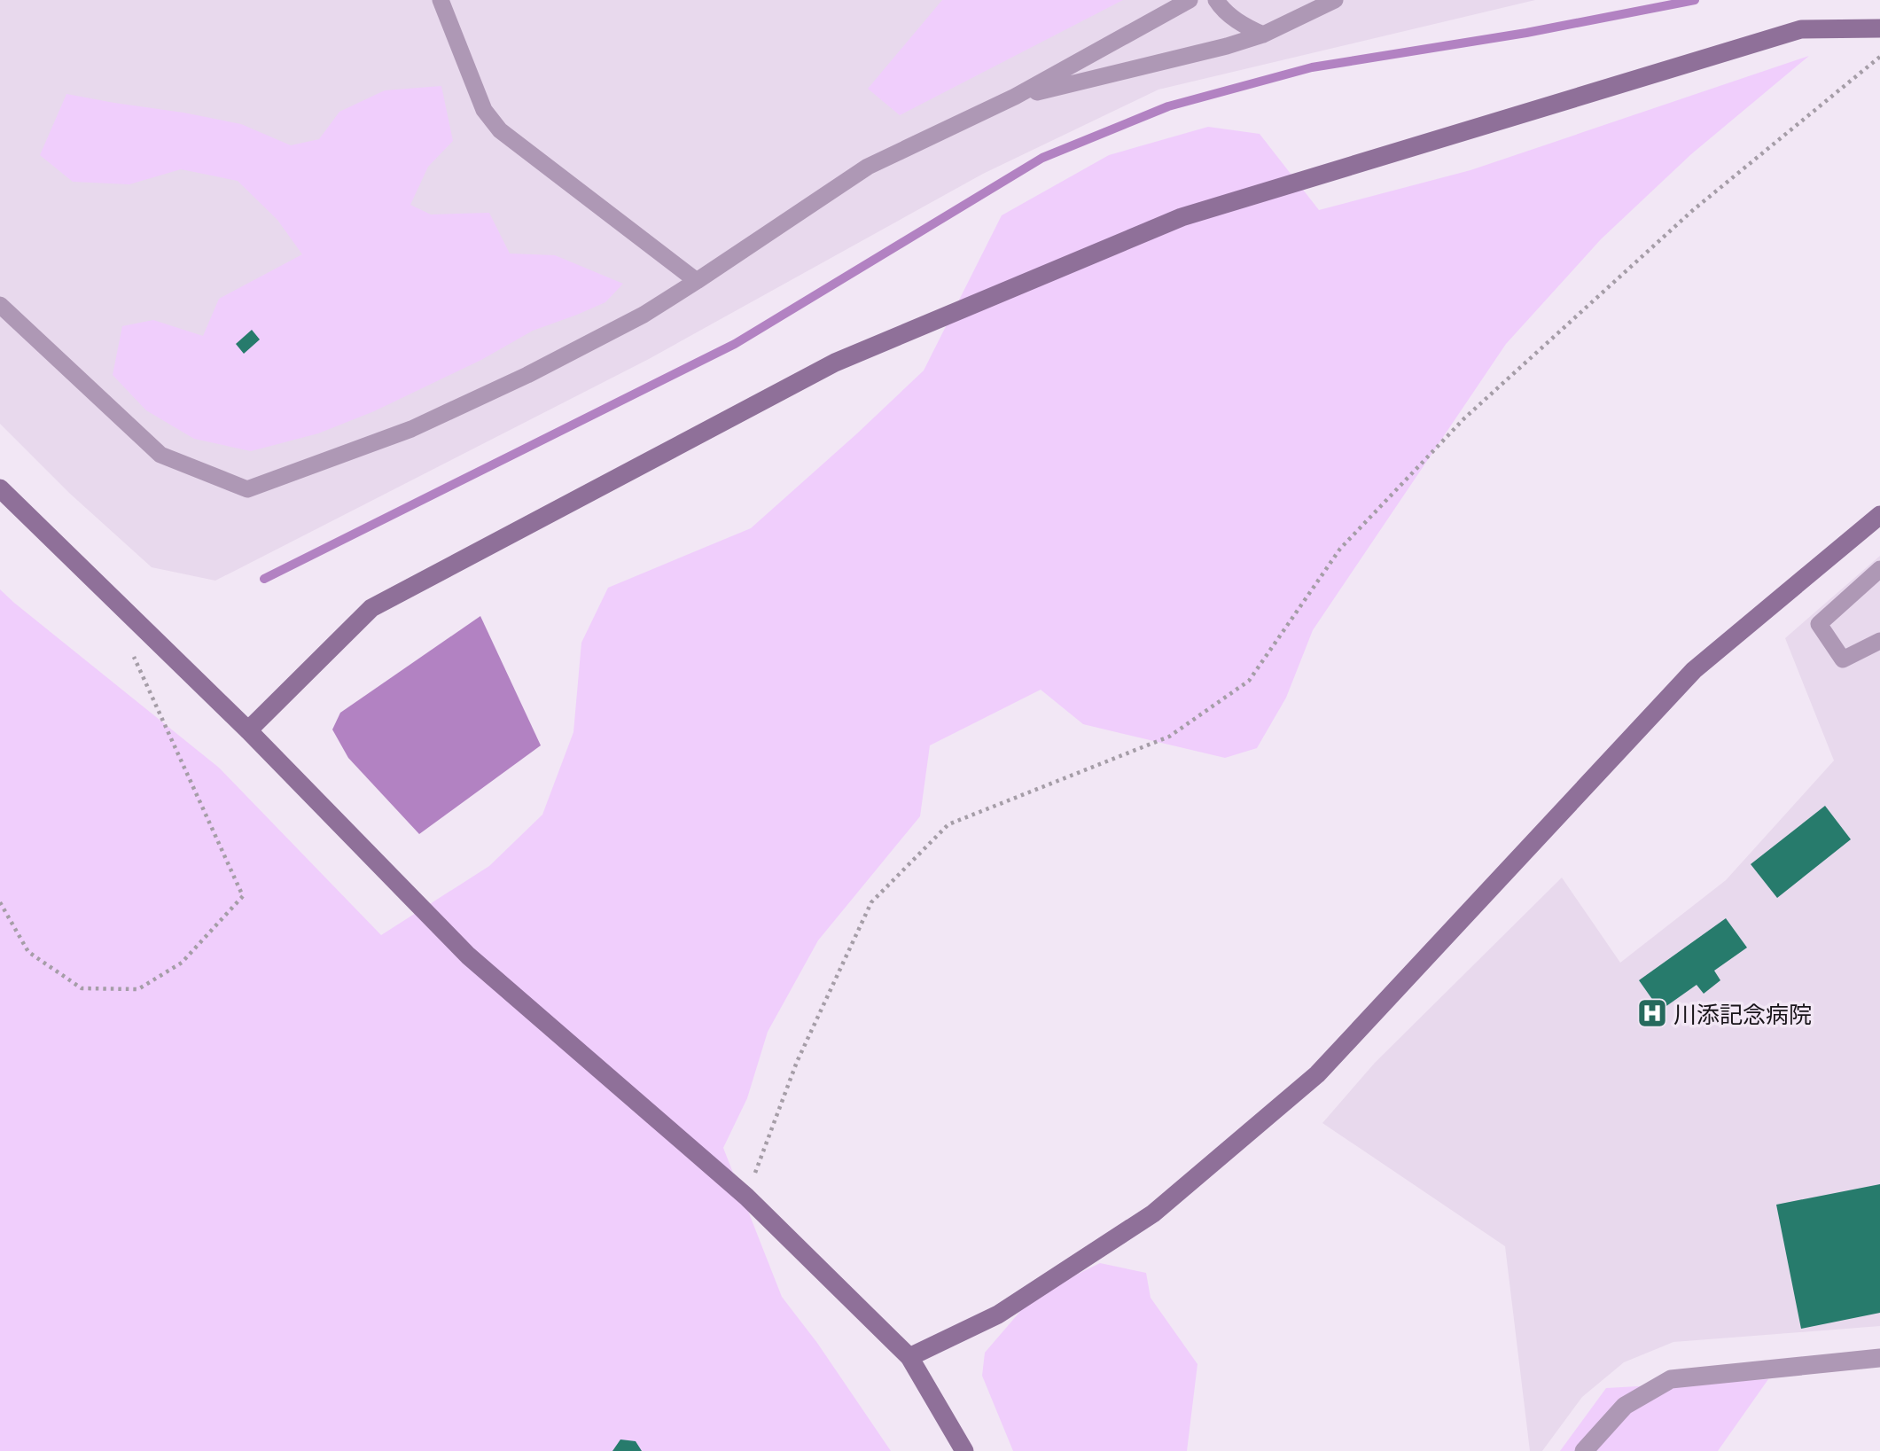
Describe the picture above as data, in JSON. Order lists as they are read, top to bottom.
{
  "places": {
    "hospital": ["川添記念病院"]
  }
}
